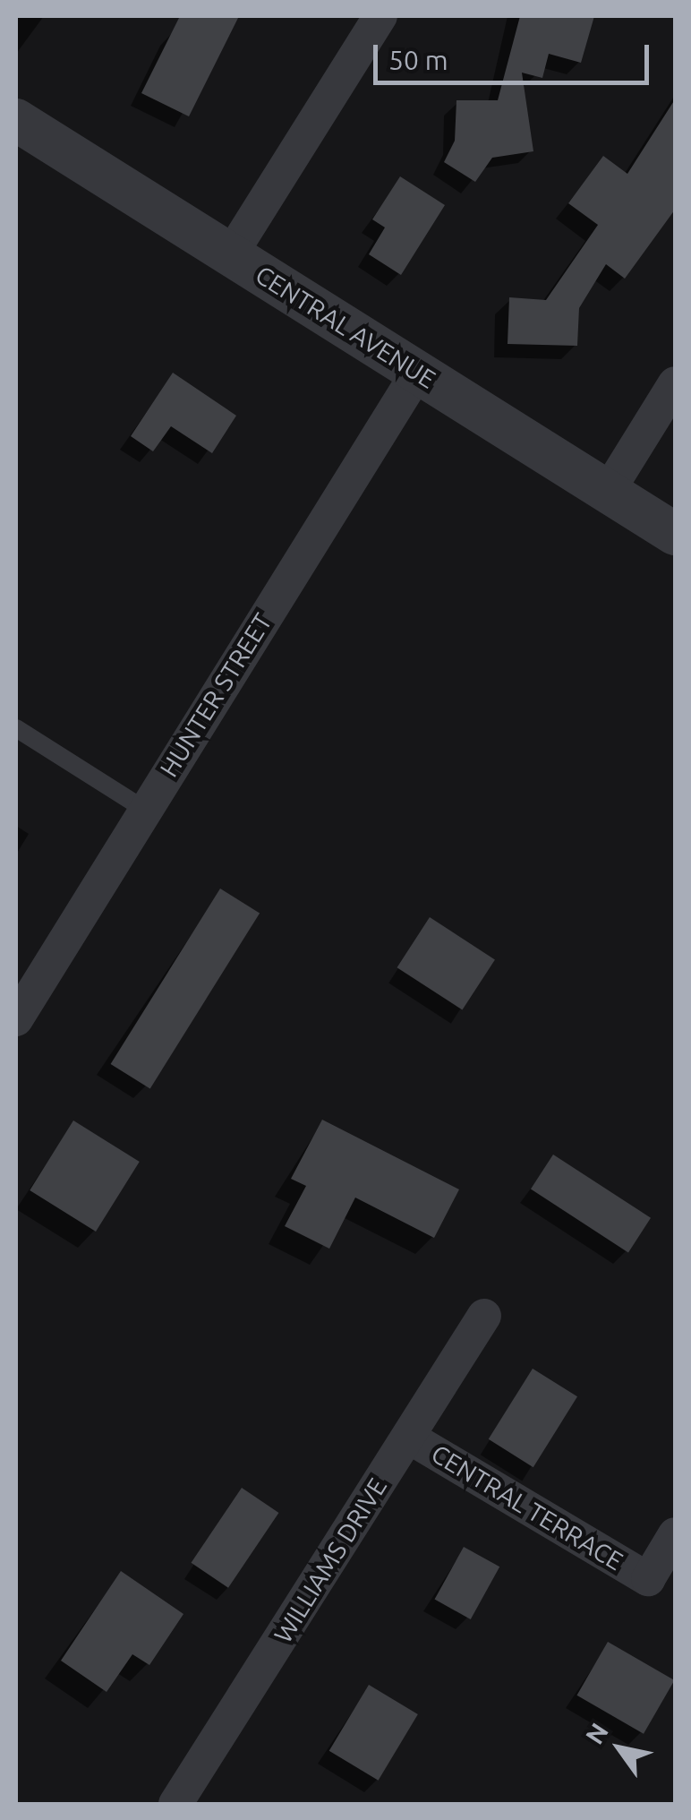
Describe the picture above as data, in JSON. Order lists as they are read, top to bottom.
{
  "streets": {
    "street": [
      "CENTRAL AVENUE",
      "HUNTER STREET",
      "CENTRAL TERRACE",
      "WILLIAMS DRIVE"
    ]
  },
  "crossings": [
    ["CENTRAL AVENUE", "HUNTER STREET"],
    ["CENTRAL TERRACE", "WILLIAMS DRIVE"]
  ],
  "scale_bar": "50 m",
  "north": "top left"
}
